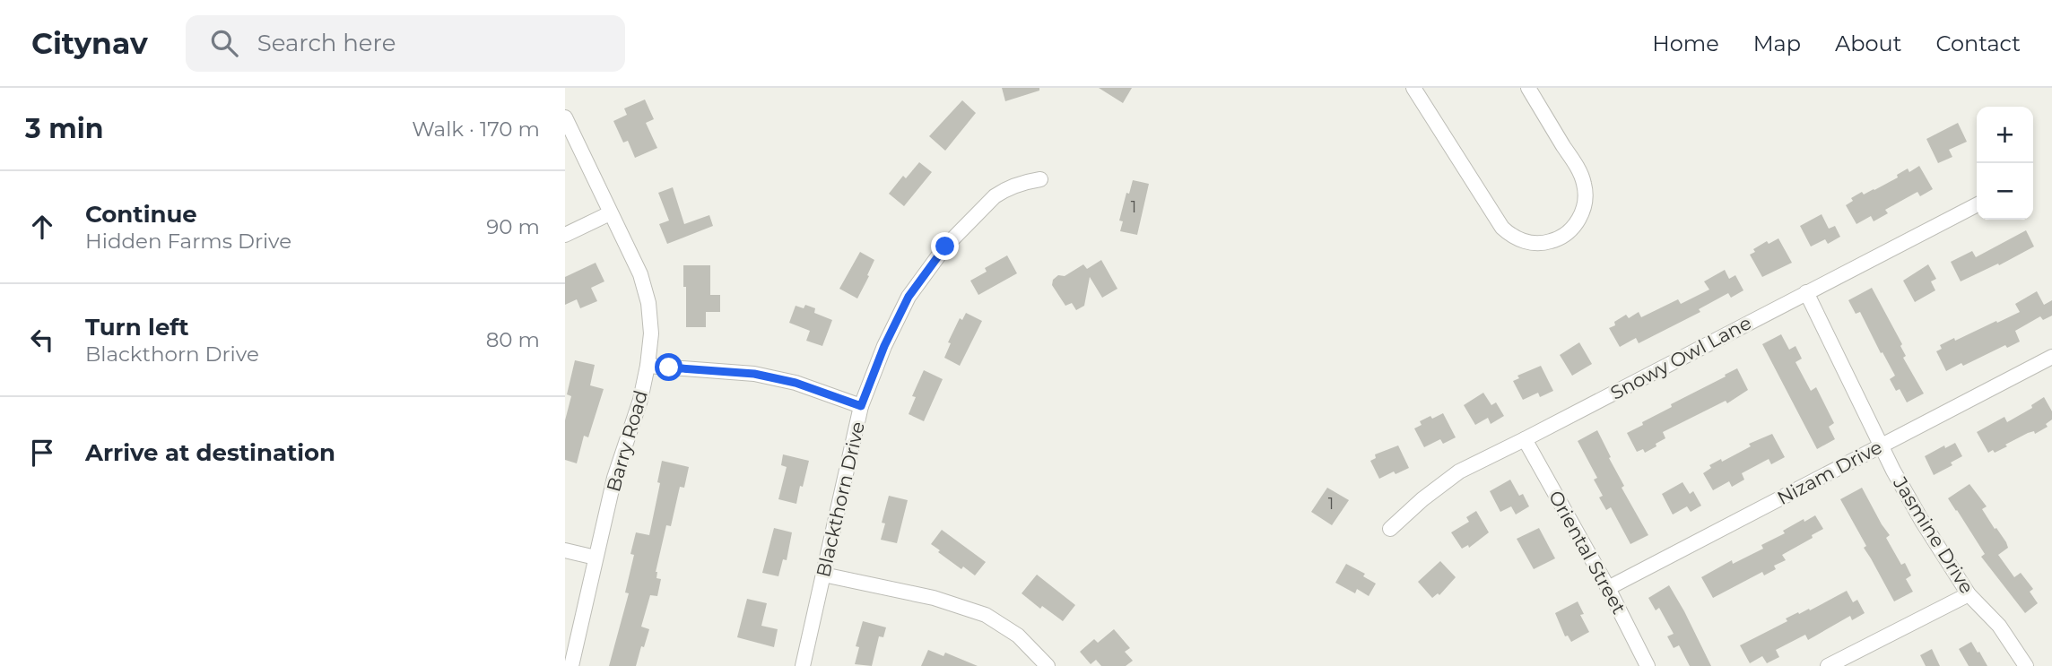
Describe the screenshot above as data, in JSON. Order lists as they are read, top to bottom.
{
  "streets": {
    "street": [
      "Snowy Owl Lane",
      "Barry Road",
      "Nizam Drive",
      "Blackthorn Drive",
      "Jasmine Drive",
      "Oriental Street"
    ]
  },
  "crossings": [
    ["Snowy Owl Lane", "Jasmine Drive"],
    ["Snowy Owl Lane", "Oriental Street"],
    ["Nizam Drive", "Jasmine Drive"],
    ["Nizam Drive", "Oriental Street"]
  ],
  "house_numbers": ["1", "1"],
  "page": {
    "header": "Citynav",
    "search": "Search here",
    "nav": [
      "Home",
      "Map",
      "About",
      "Contact"
    ],
    "heading": ["3 min", "Walk · 170 m"],
    "map_buttons": ["+", "−"],
    "list": [
      ["Continue", "Hidden Farms Drive", "90 m"],
      ["Turn left", "Blackthorn Drive", "80 m"],
      "Arrive at destination"
    ]
  }
}
